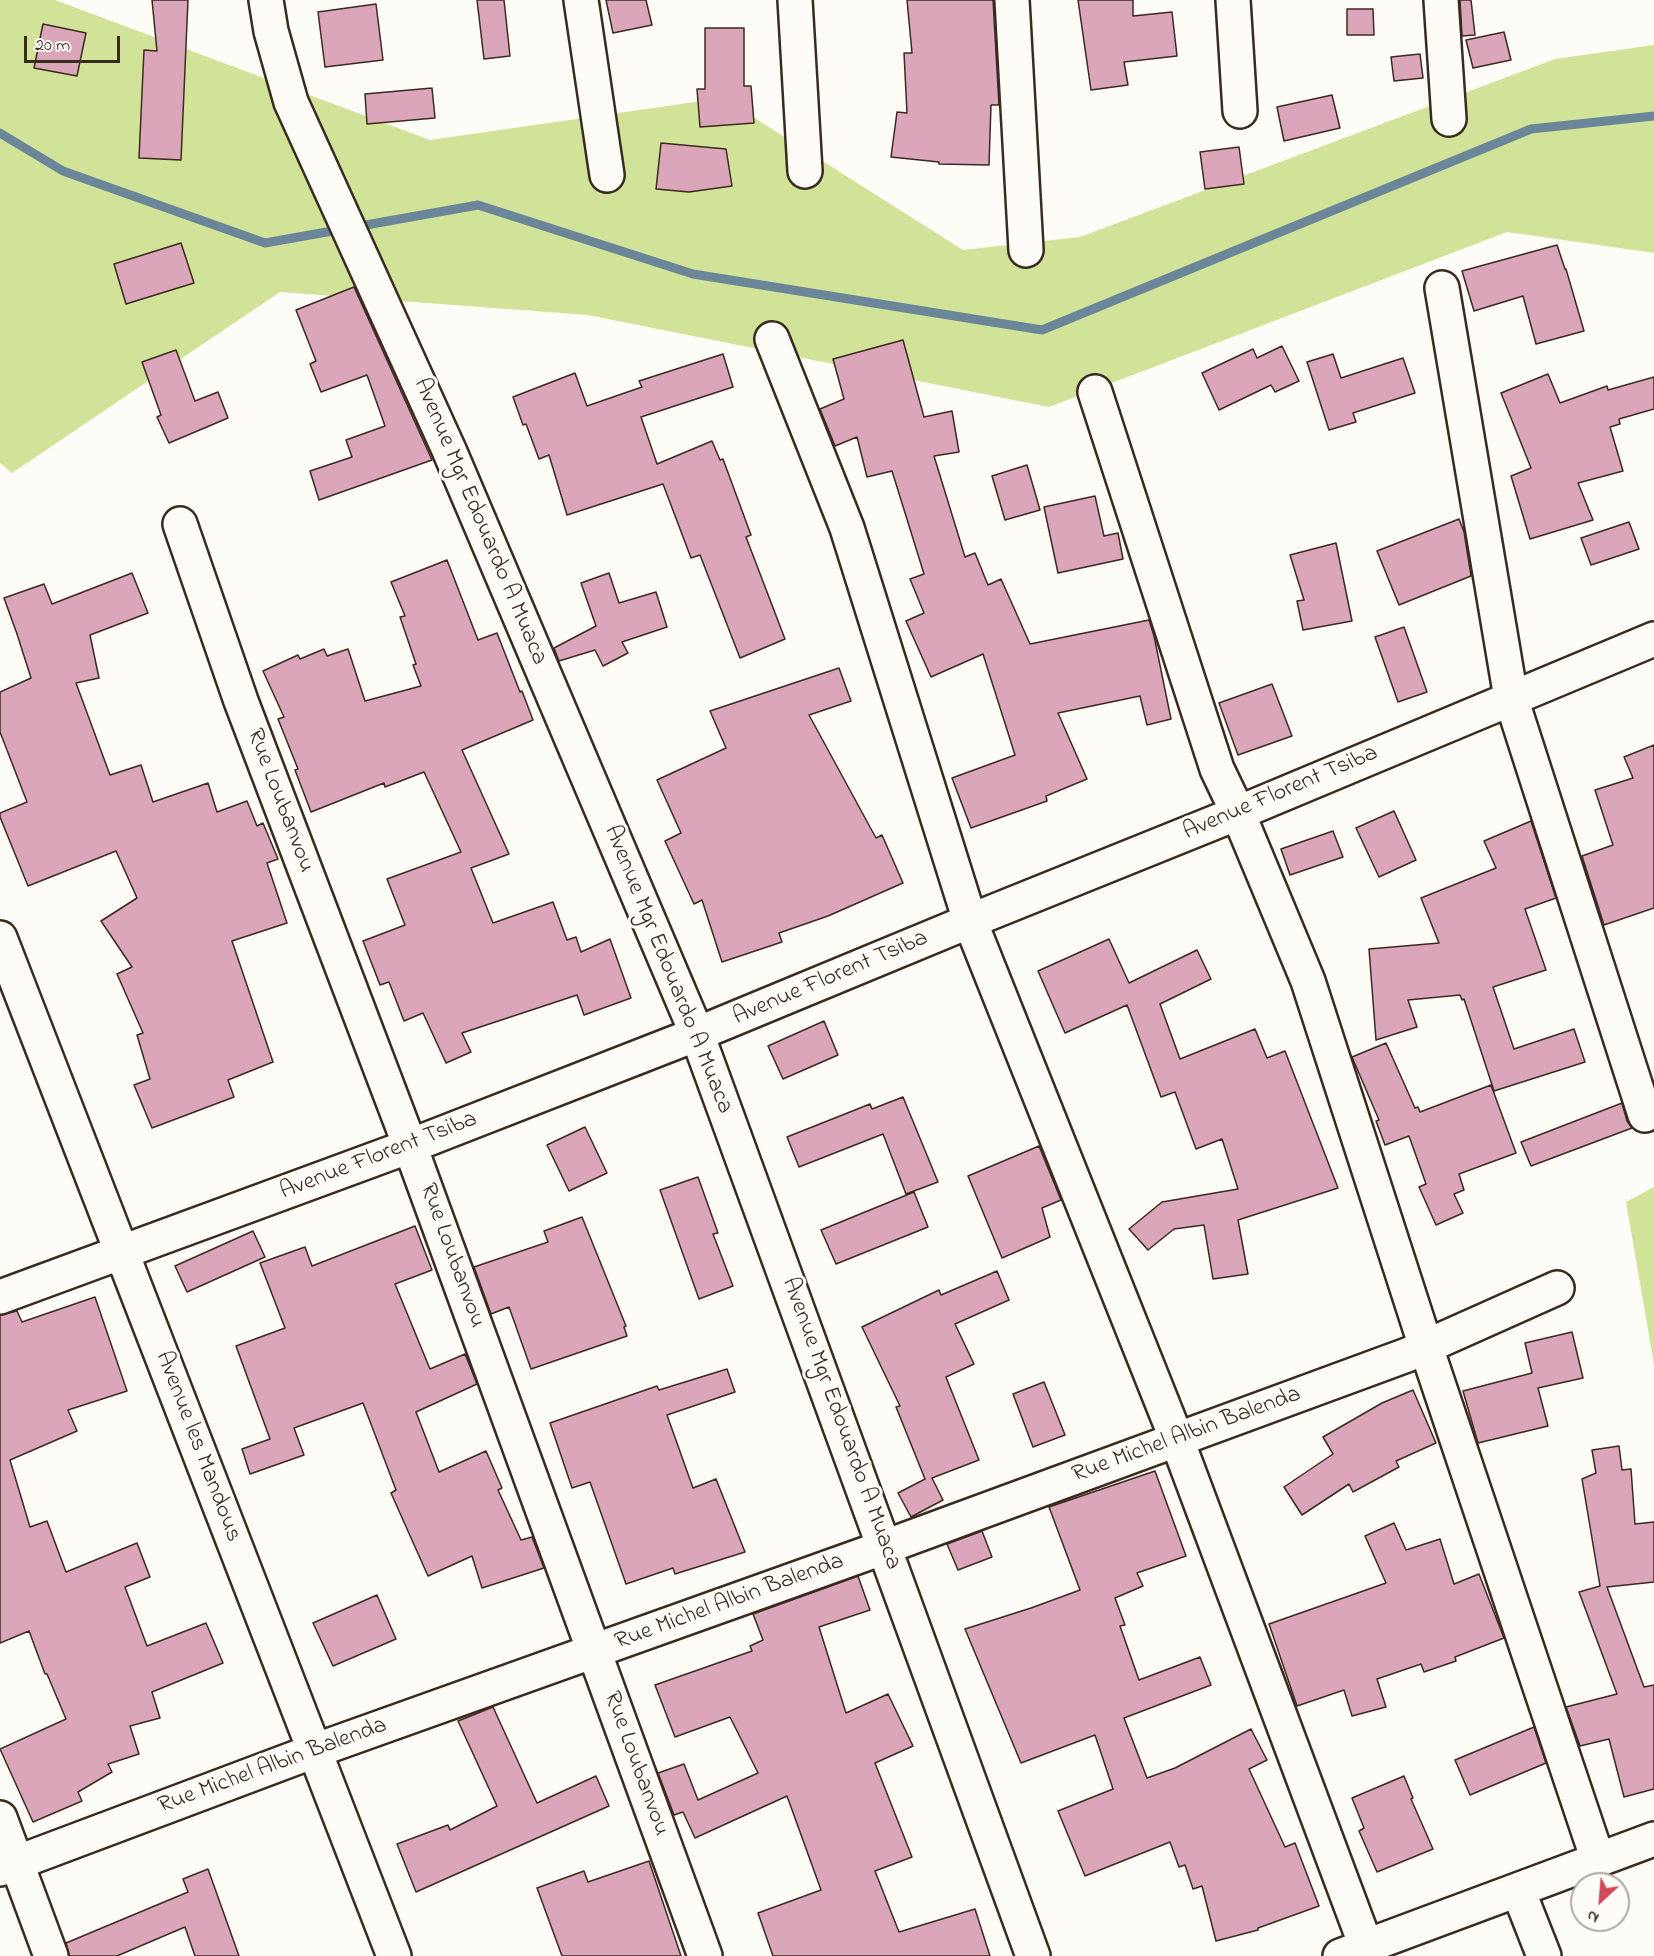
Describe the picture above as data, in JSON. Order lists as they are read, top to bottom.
{
  "streets": {
    "street": [
      "Avenue Mgr Edouardo A Muaca",
      "Avenue Florent Tsiba",
      "Rue Loubanvou",
      "Rue Michel Albin Balenda",
      "Avenue les Mandous"
    ]
  },
  "crossings": [
    ["Avenue Mgr Edouardo A Muaca", "Avenue Florent Tsiba"],
    ["Avenue Mgr Edouardo A Muaca", "Rue Michel Albin Balenda"],
    ["Avenue Florent Tsiba", "Rue Loubanvou"],
    ["Avenue Florent Tsiba", "Avenue les Mandous"],
    ["Rue Loubanvou", "Rue Michel Albin Balenda"],
    ["Rue Michel Albin Balenda", "Avenue les Mandous"]
  ],
  "scale_bar": "20 m",
  "north": "bottom left"
}
